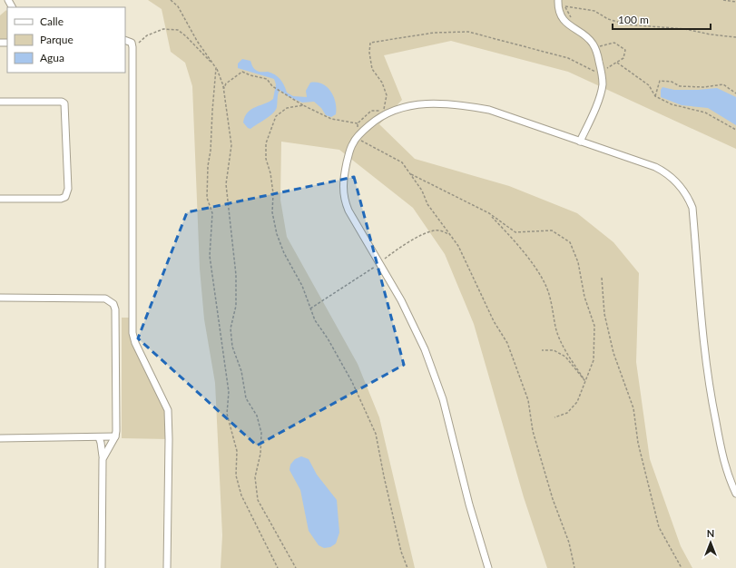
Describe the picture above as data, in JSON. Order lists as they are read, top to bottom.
{
  "legend": ["Calle", "Parque", "Agua"],
  "scale_bar": "100 m",
  "north": "top"
}
